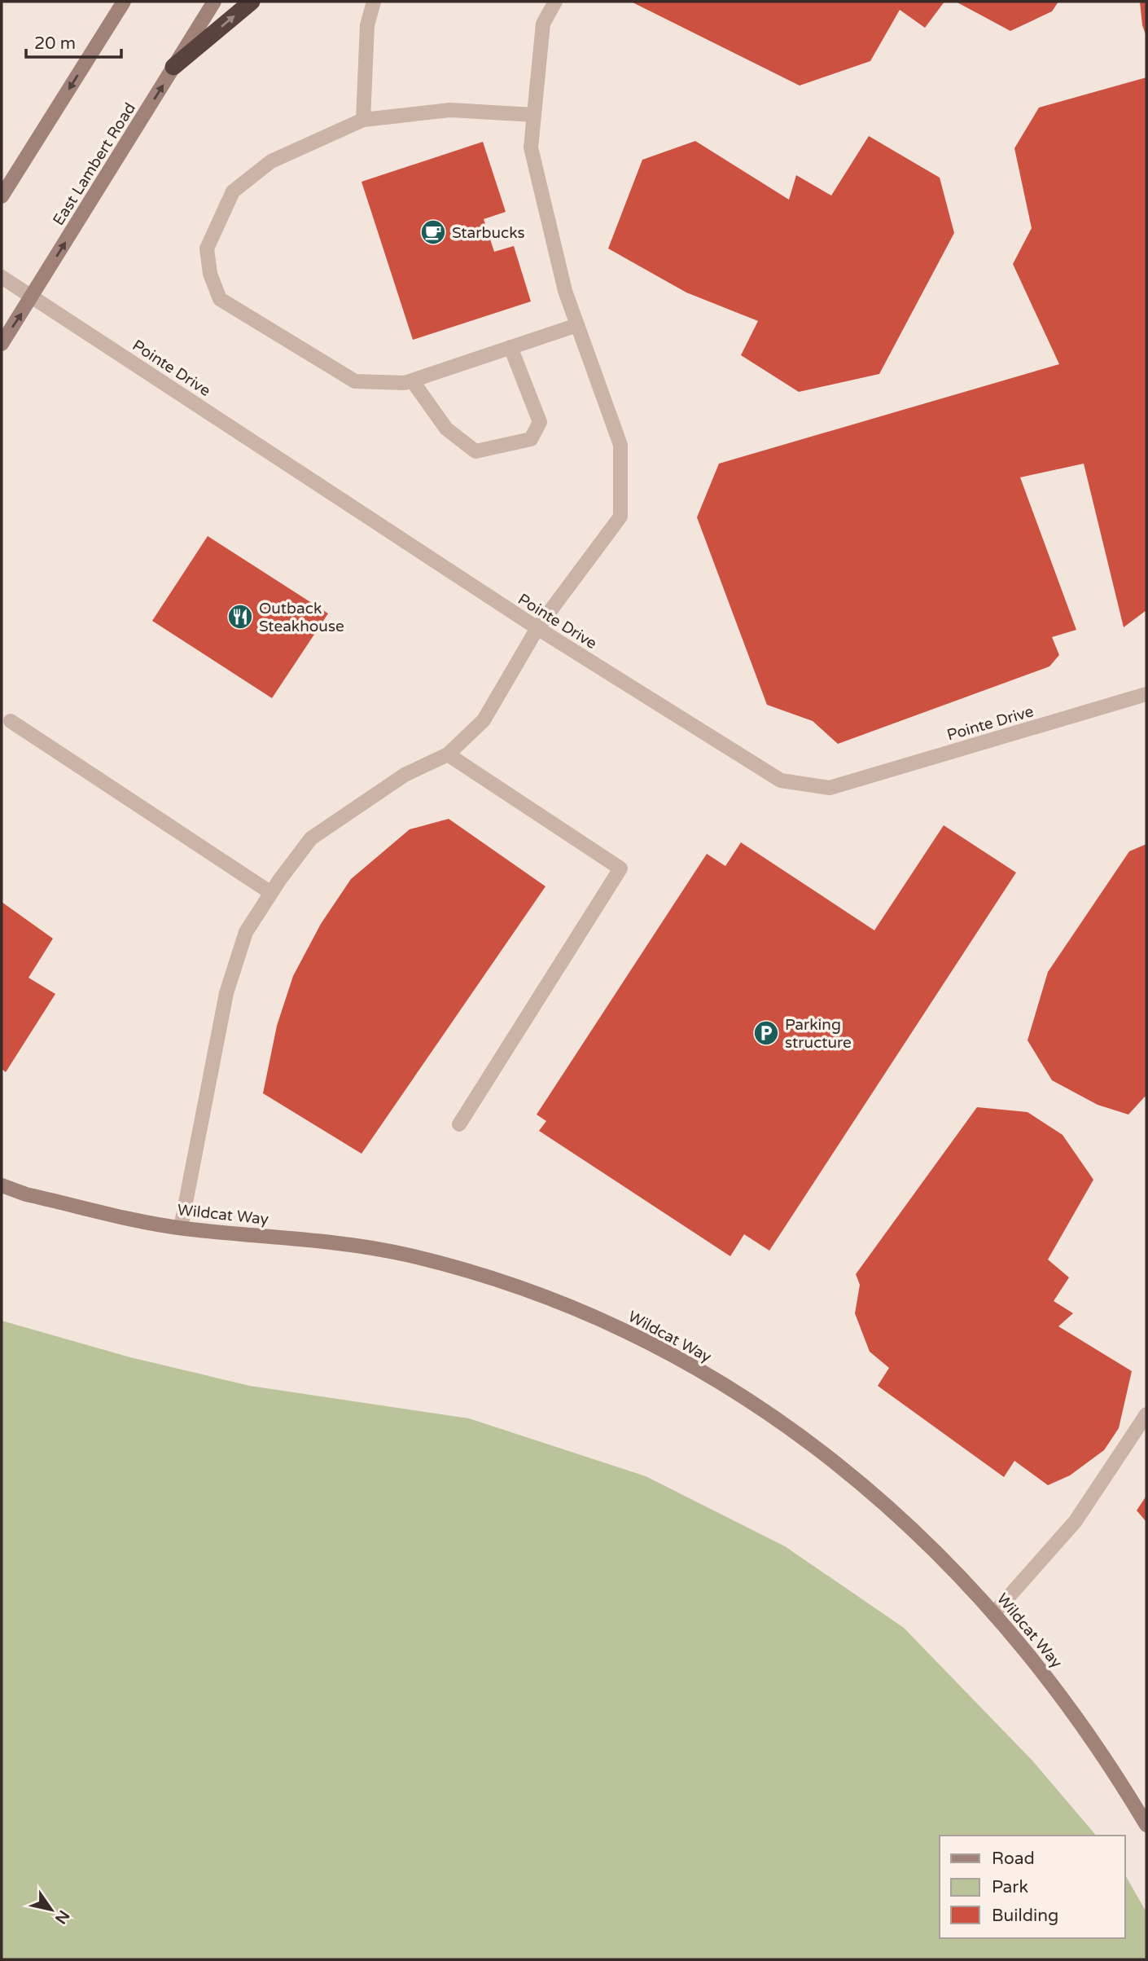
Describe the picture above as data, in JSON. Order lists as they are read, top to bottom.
{
  "streets": {
    "street": ["East Lambert Road", "Pointe Drive", "Wildcat Way"]
  },
  "crossings": [
    ["East Lambert Road", "Pointe Drive"]
  ],
  "places": {
    "cafe": ["Starbucks"],
    "restaurant": ["Outback Steakhouse"],
    "parking": ["Parking structure"]
  },
  "legend": ["Road", "Park", "Building"],
  "scale_bar": "20 m",
  "north": "bottom right"
}
